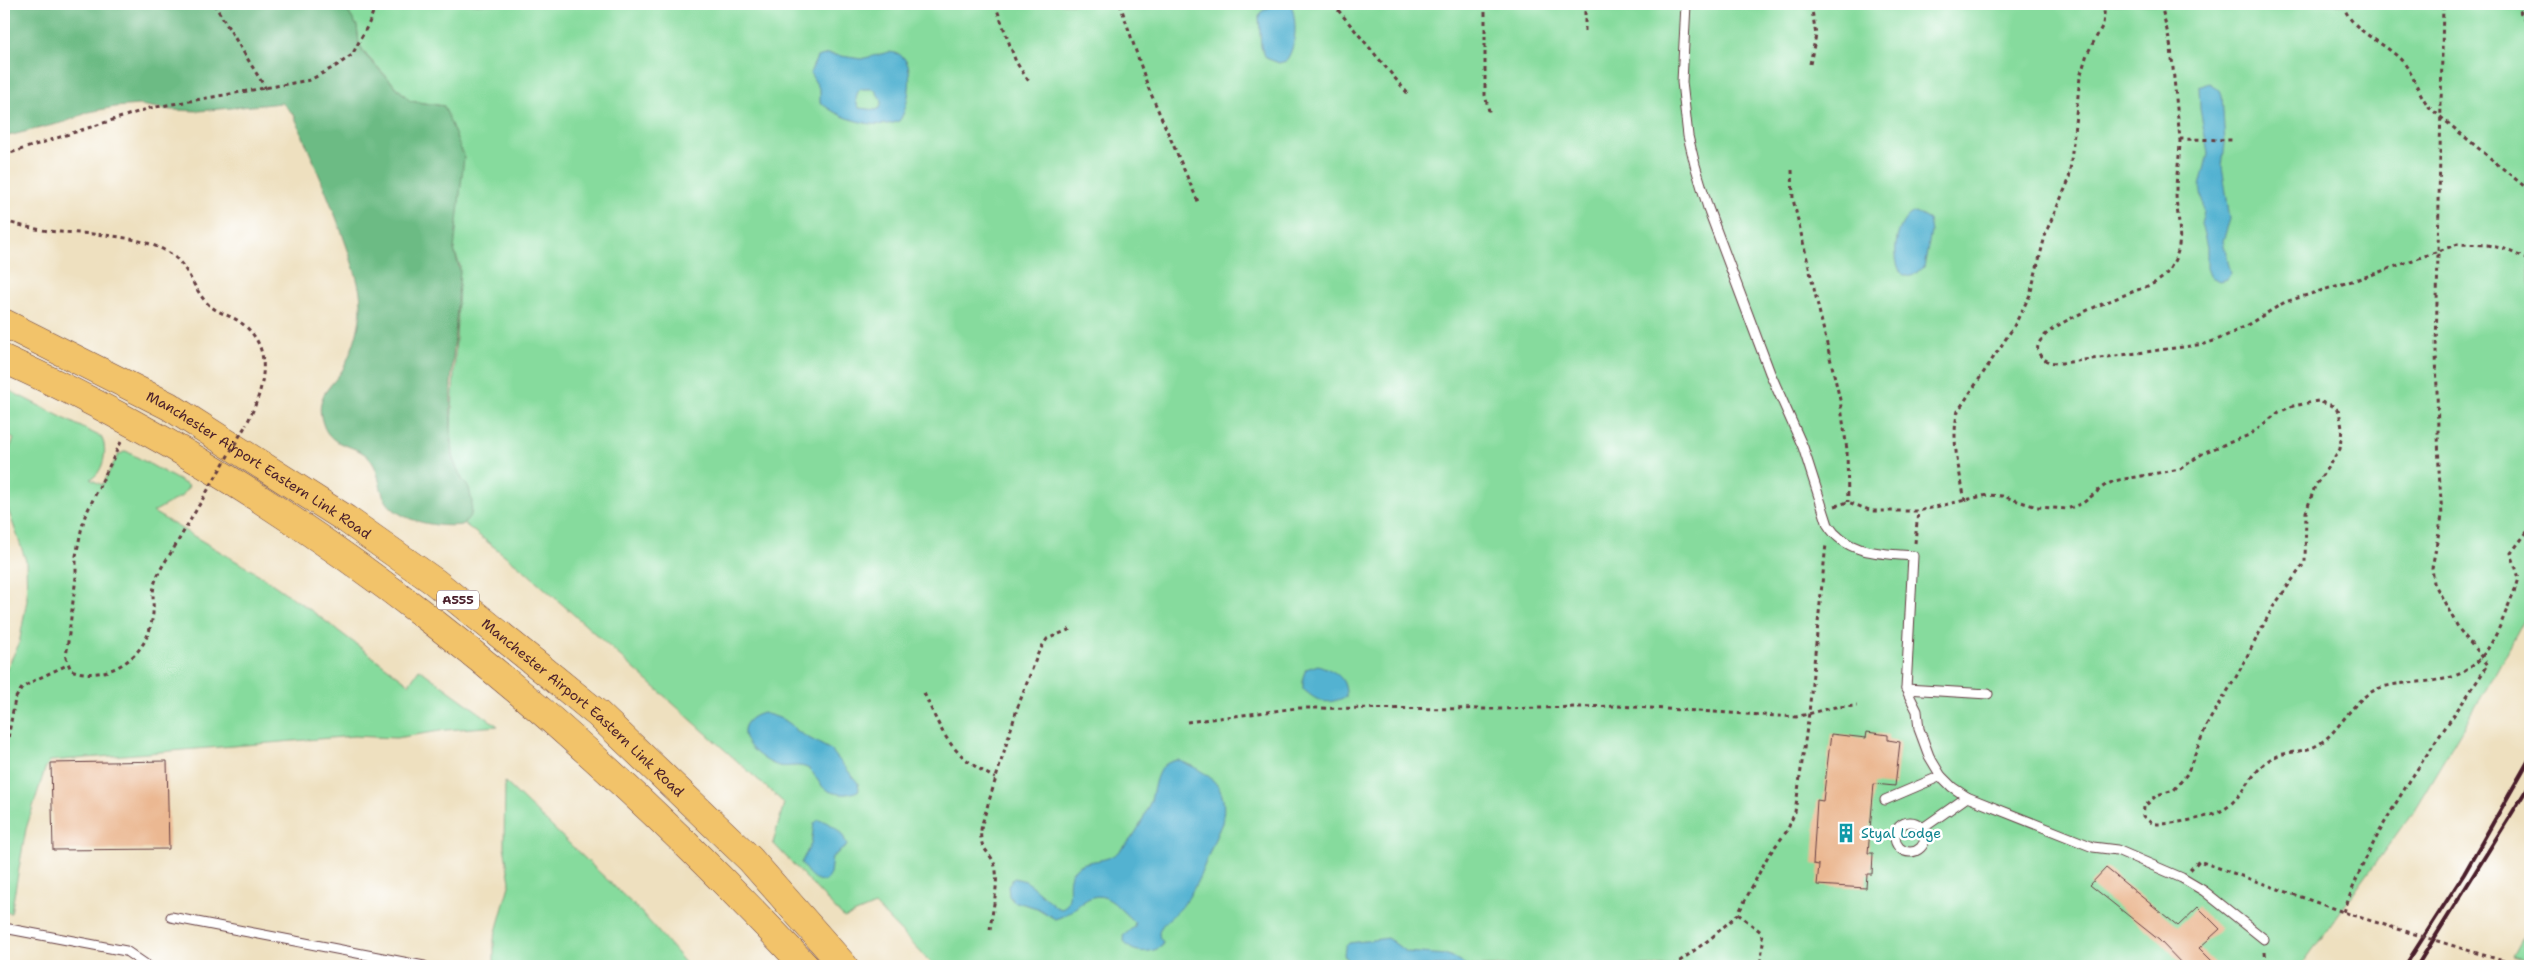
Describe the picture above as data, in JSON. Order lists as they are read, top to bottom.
{
  "streets": {
    "highway": ["Manchester Airport Eastern Link Road", "A555"]
  },
  "places": {
    "building": ["Styal Lodge"]
  }
}
